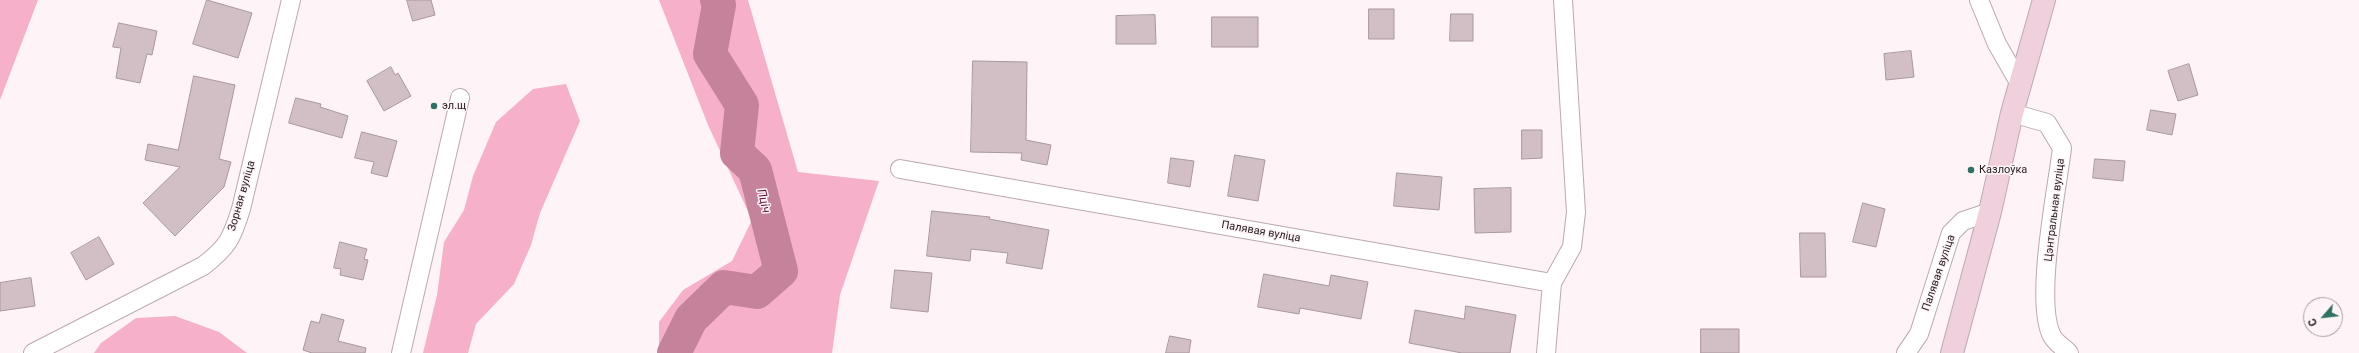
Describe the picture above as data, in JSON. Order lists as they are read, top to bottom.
{
  "streets": {
    "street": ["Зорная вуліца", "Цэнтральная вуліца", "Палявая вуліца"]
  },
  "water": ["Пціч"],
  "places": ["эл.щ", "Казлоўка"],
  "north": "bottom left"
}
